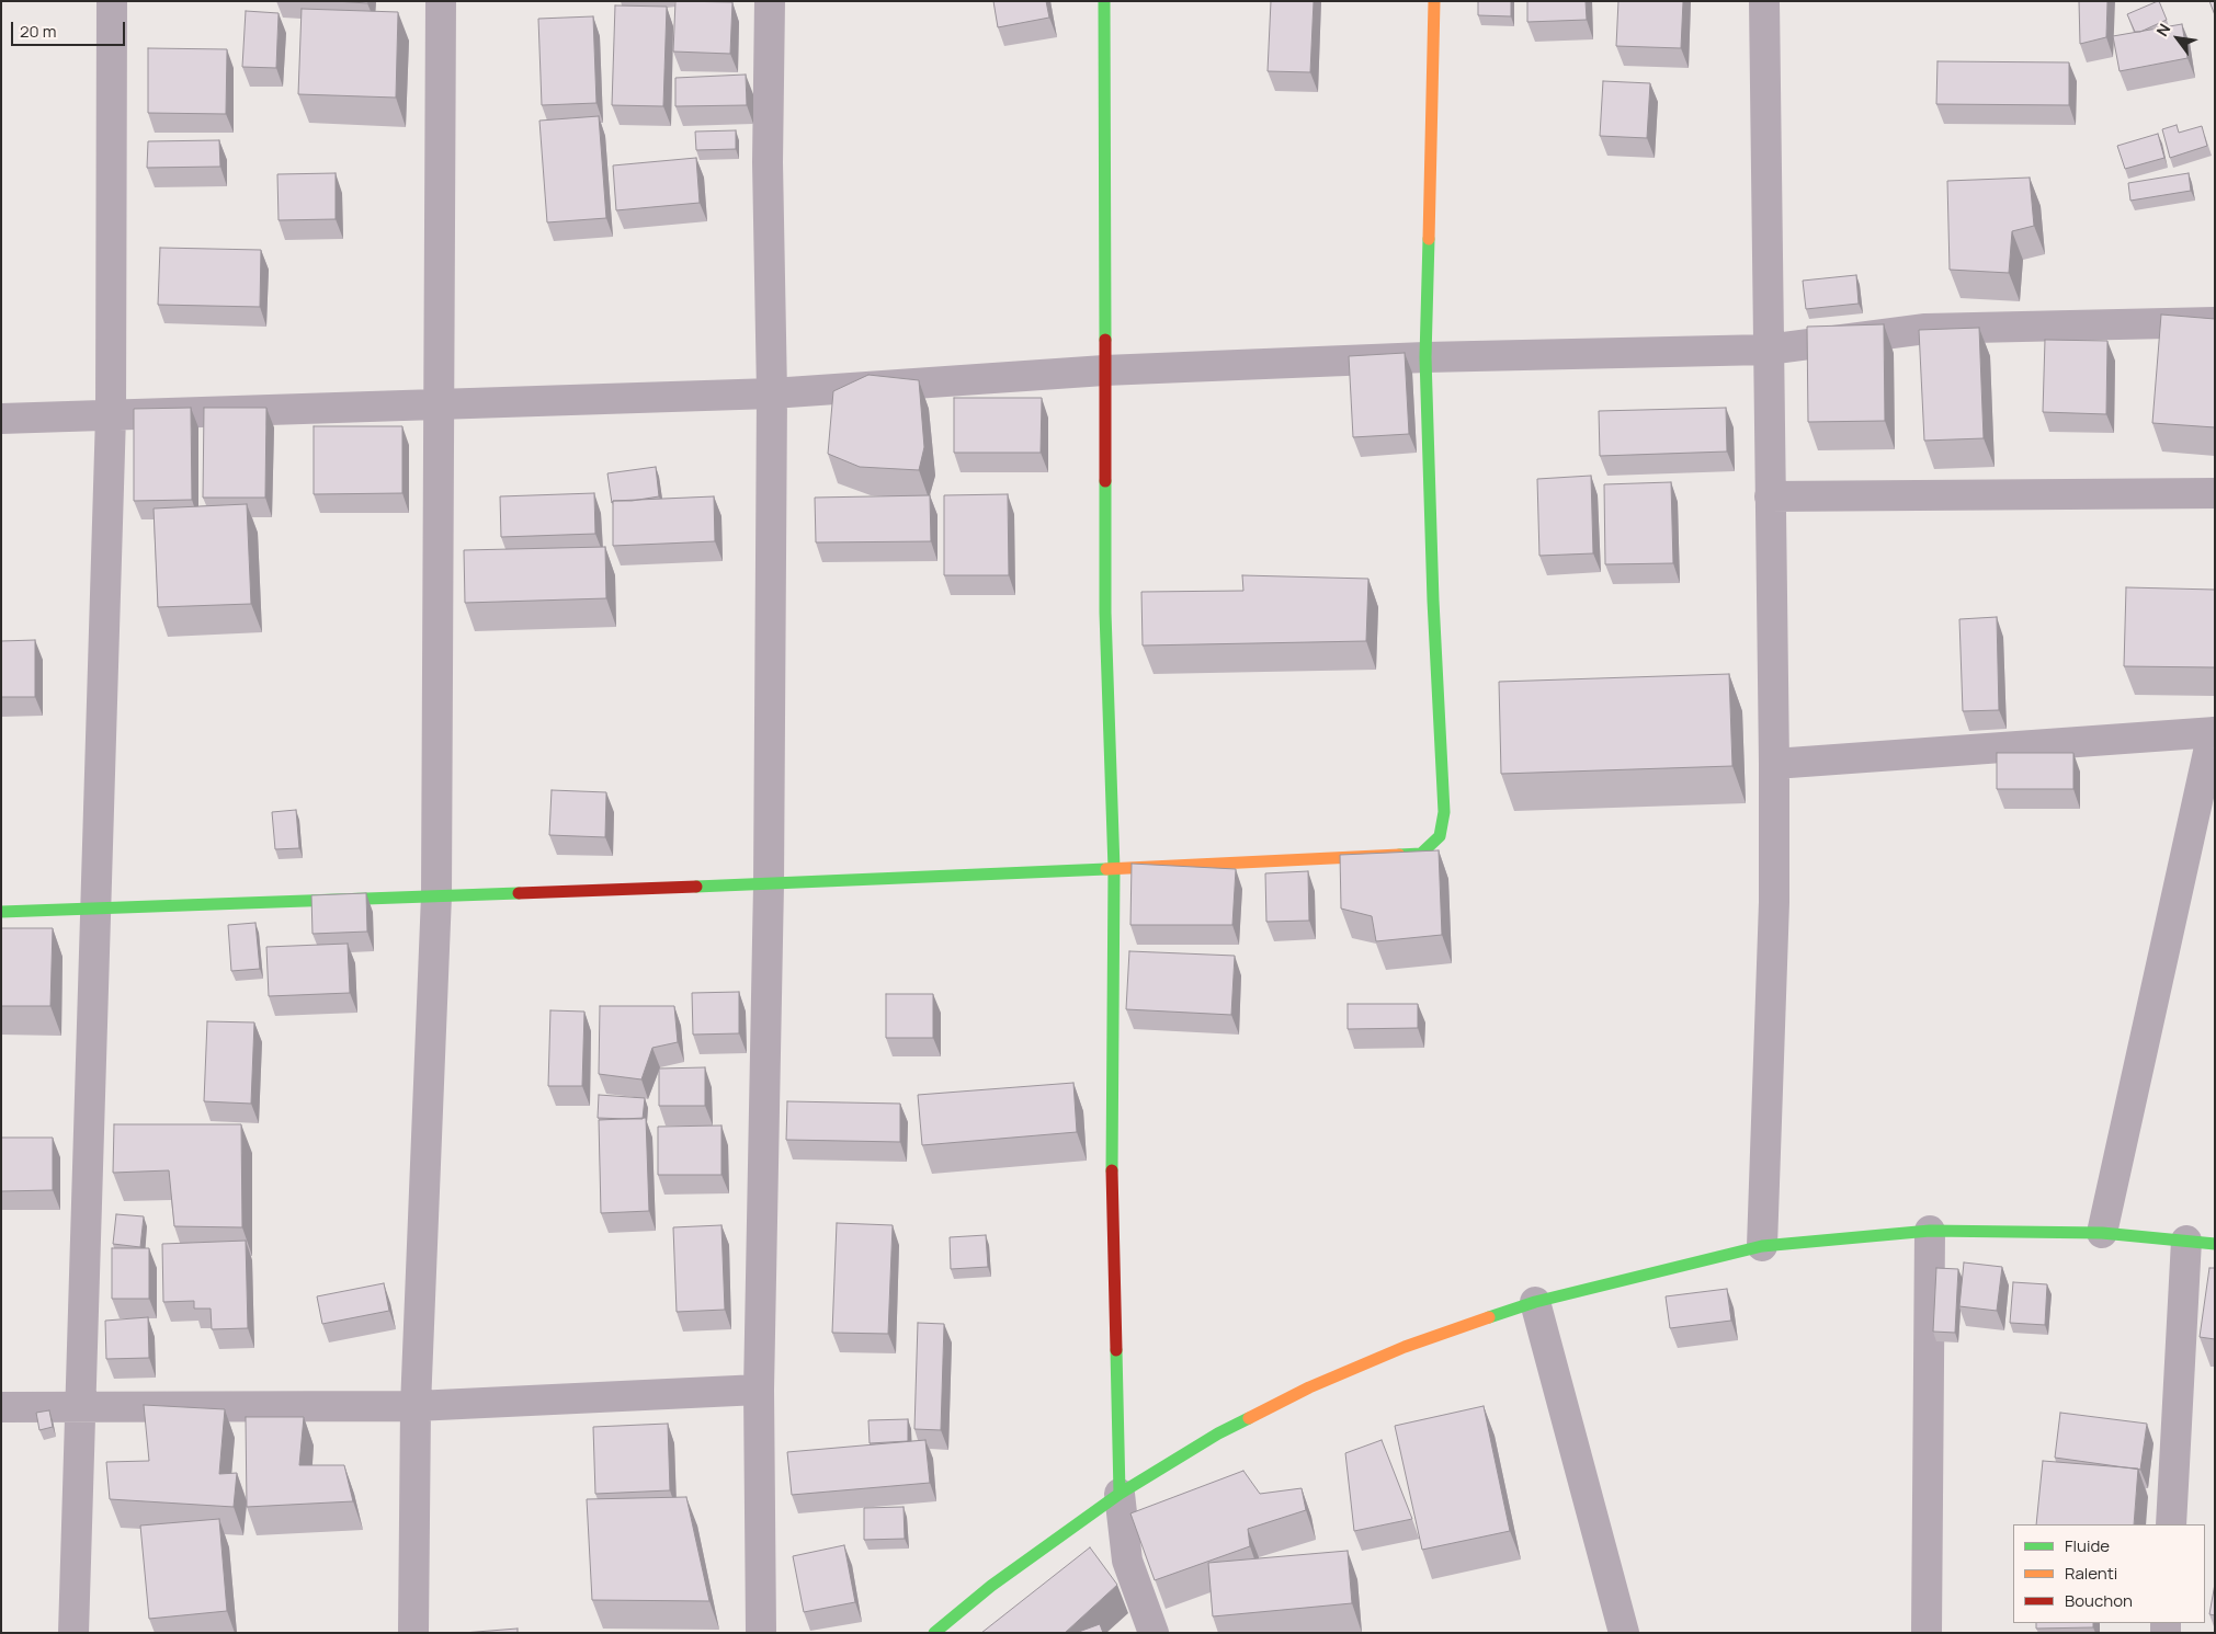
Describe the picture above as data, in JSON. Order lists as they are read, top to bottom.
{
  "legend": ["Fluide", "Ralenti", "Bouchon"],
  "scale_bar": "20 m",
  "north": "top left"
}
